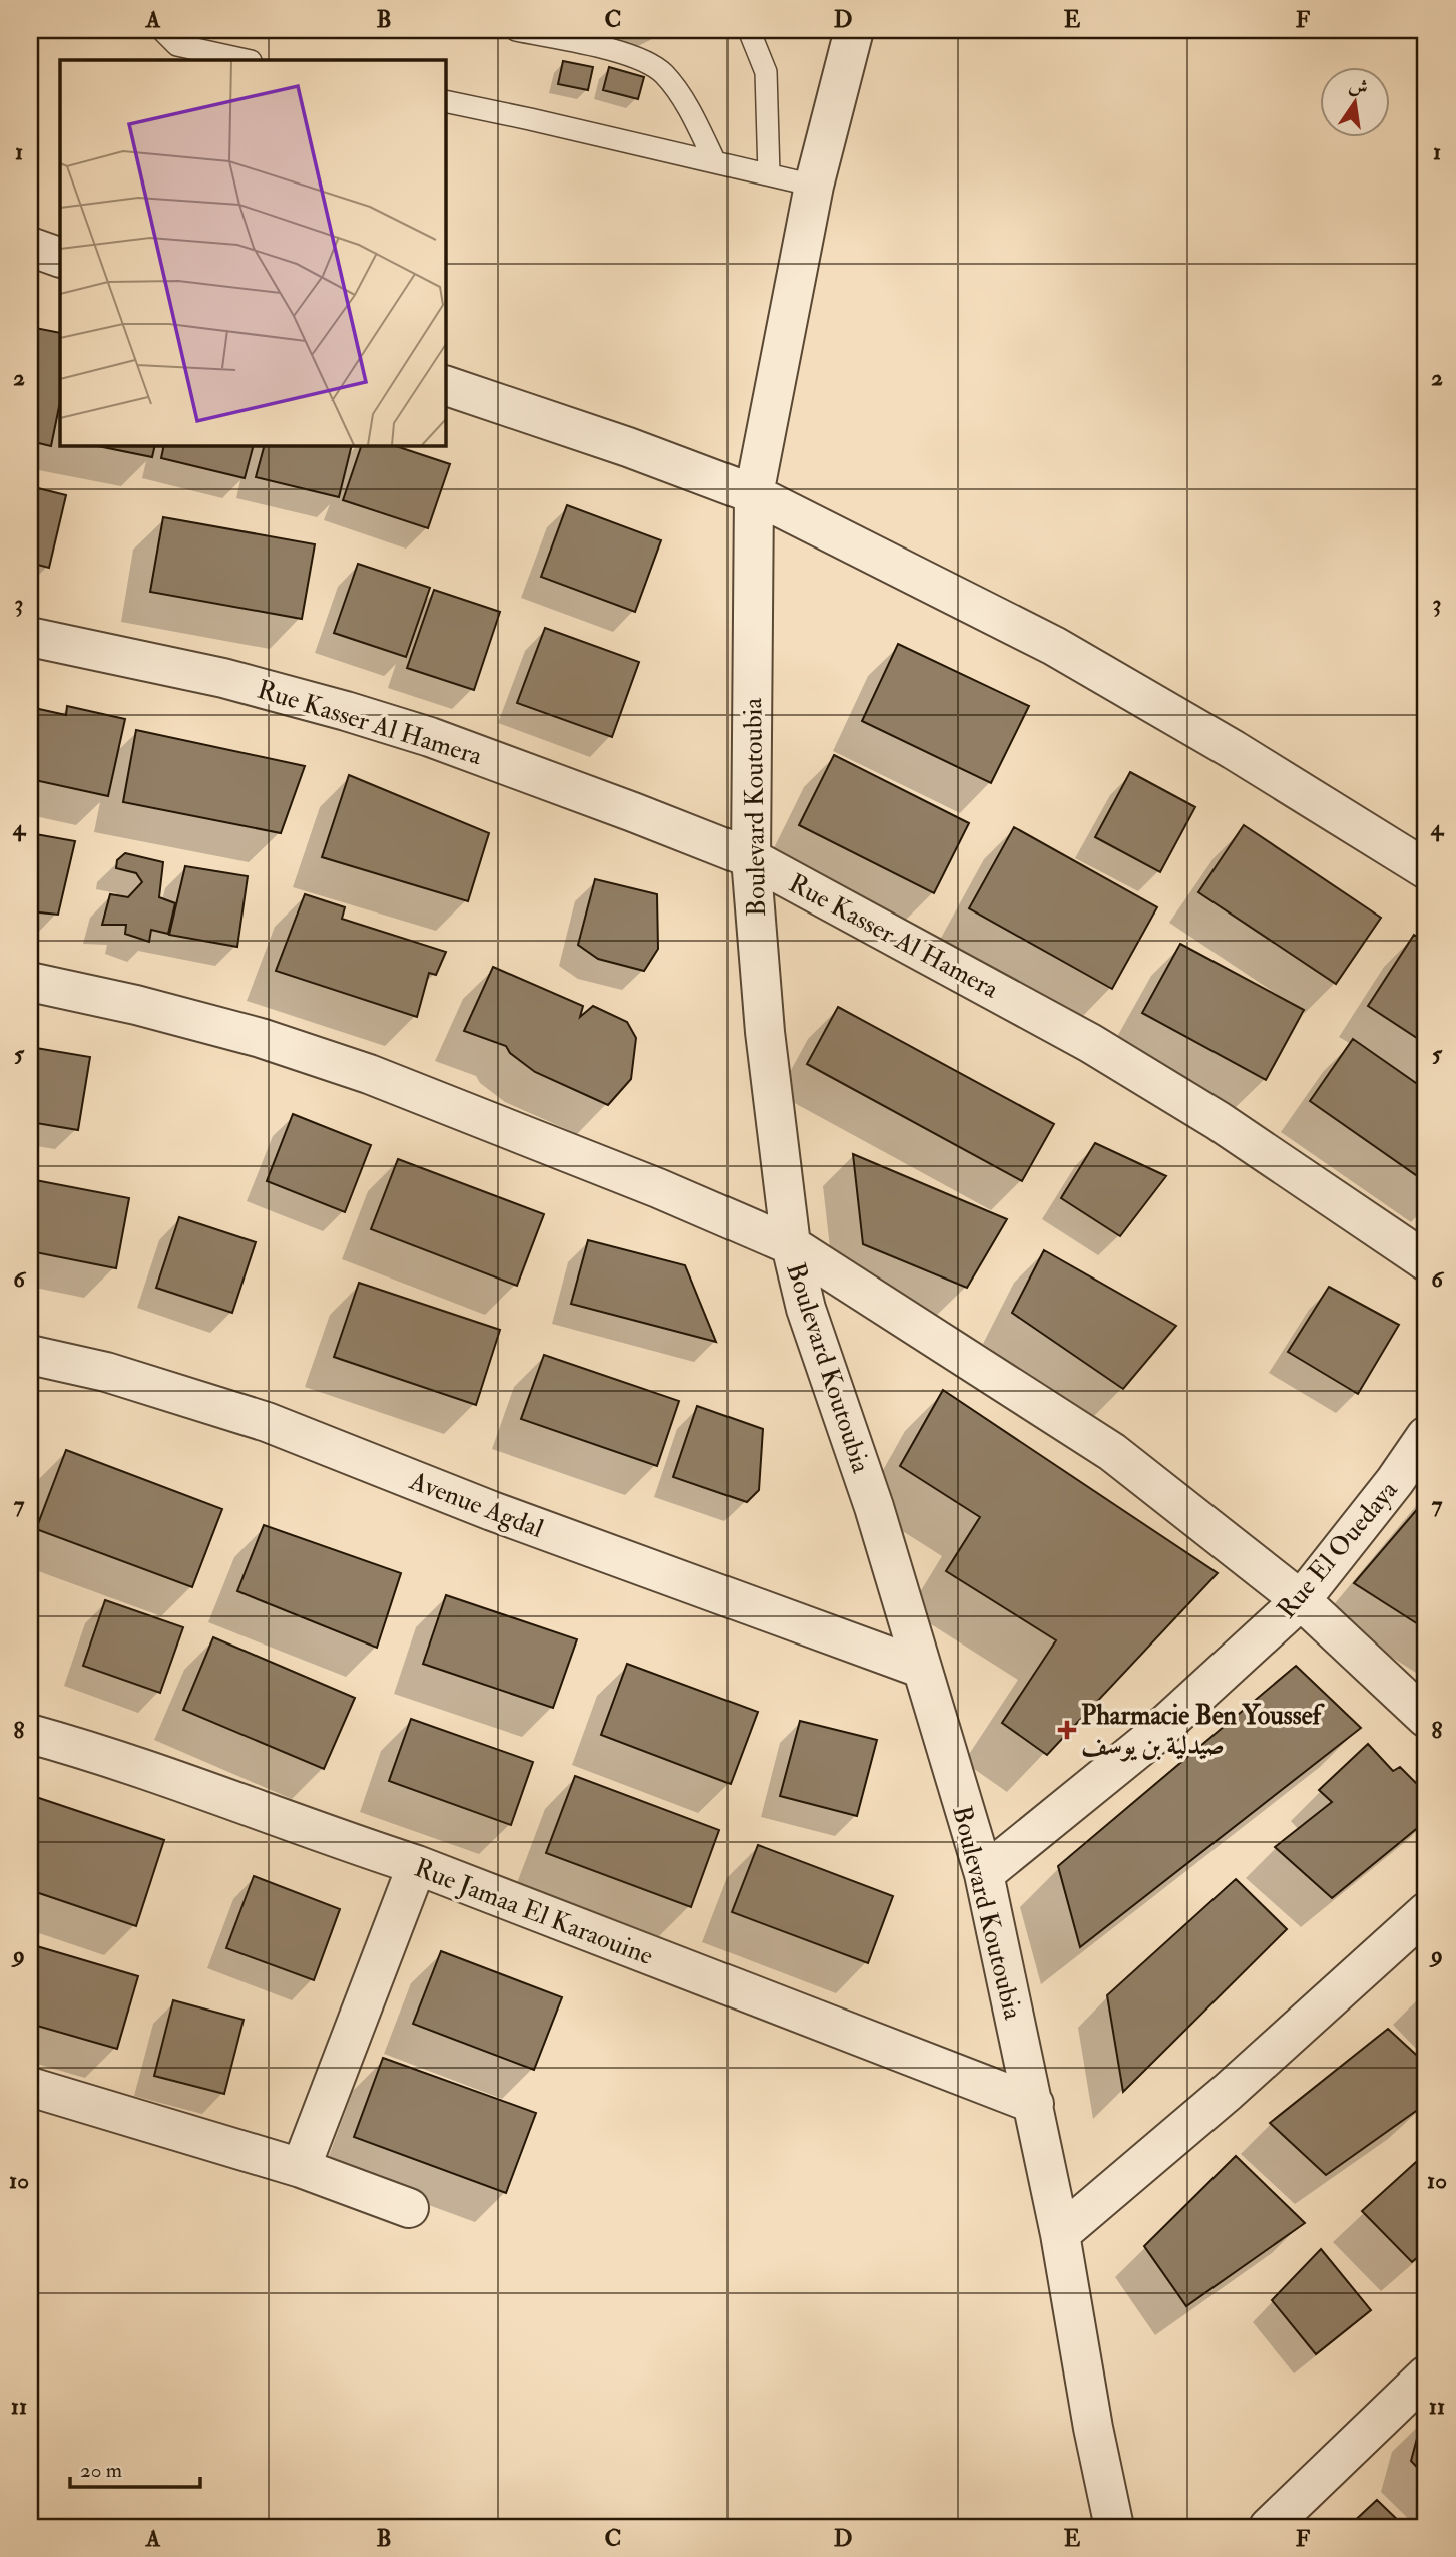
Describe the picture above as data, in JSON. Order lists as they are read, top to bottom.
{
  "streets": {
    "street": [
      "Rue Kasser Al Hamera",
      "Boulevard Koutoubia",
      "Avenue Agdal",
      "Rue El Ouedaya",
      "Rue Jamaa El Karaouine"
    ]
  },
  "crossings": [
    ["Rue Kasser Al Hamera", "Boulevard Koutoubia"],
    ["Boulevard Koutoubia", "Avenue Agdal"],
    ["Boulevard Koutoubia", "Rue El Ouedaya"],
    ["Boulevard Koutoubia", "Rue Jamaa El Karaouine"]
  ],
  "places": {
    "health": ["Pharmacie Ben Youssef صيدلية بن يوسف"]
  },
  "scale_bar": "20 m",
  "north": "top",
  "grid": {
    "columns": [
      "A",
      "B",
      "C",
      "D",
      "E",
      "F"
    ],
    "rows": [
      "1",
      "2",
      "3",
      "4",
      "5",
      "6",
      "7",
      "8",
      "9",
      "10",
      "11"
    ]
  }
}
